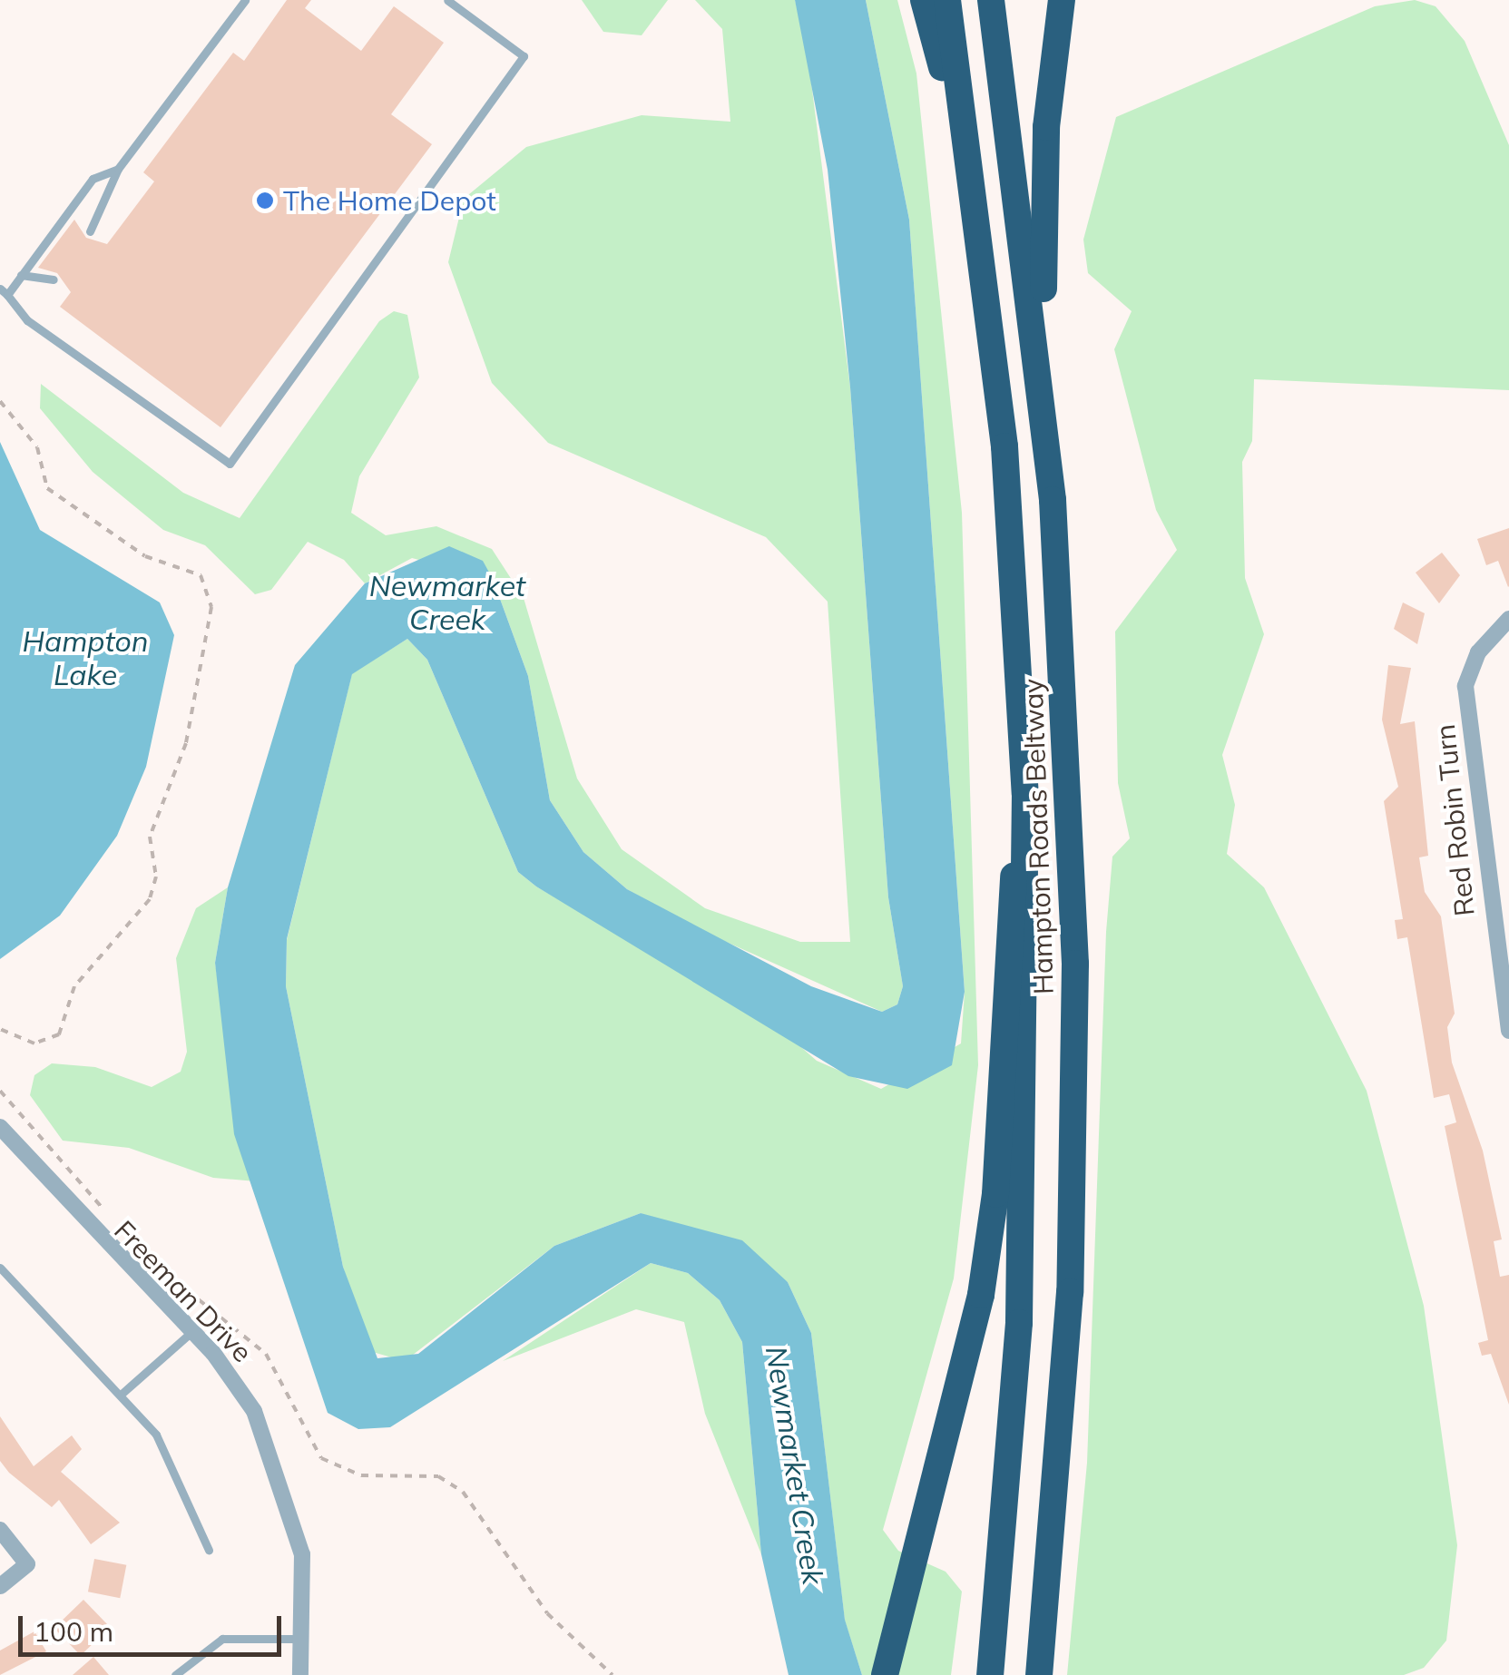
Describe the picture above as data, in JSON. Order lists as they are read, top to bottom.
{
  "streets": {
    "highway": ["Hampton Roads Beltway"],
    "street": ["Red Robin Turn", "Freeman Drive"]
  },
  "water": ["Newmarket Creek", "Hampton Lake"],
  "places": ["The Home Depot"],
  "scale_bar": "100 m"
}
